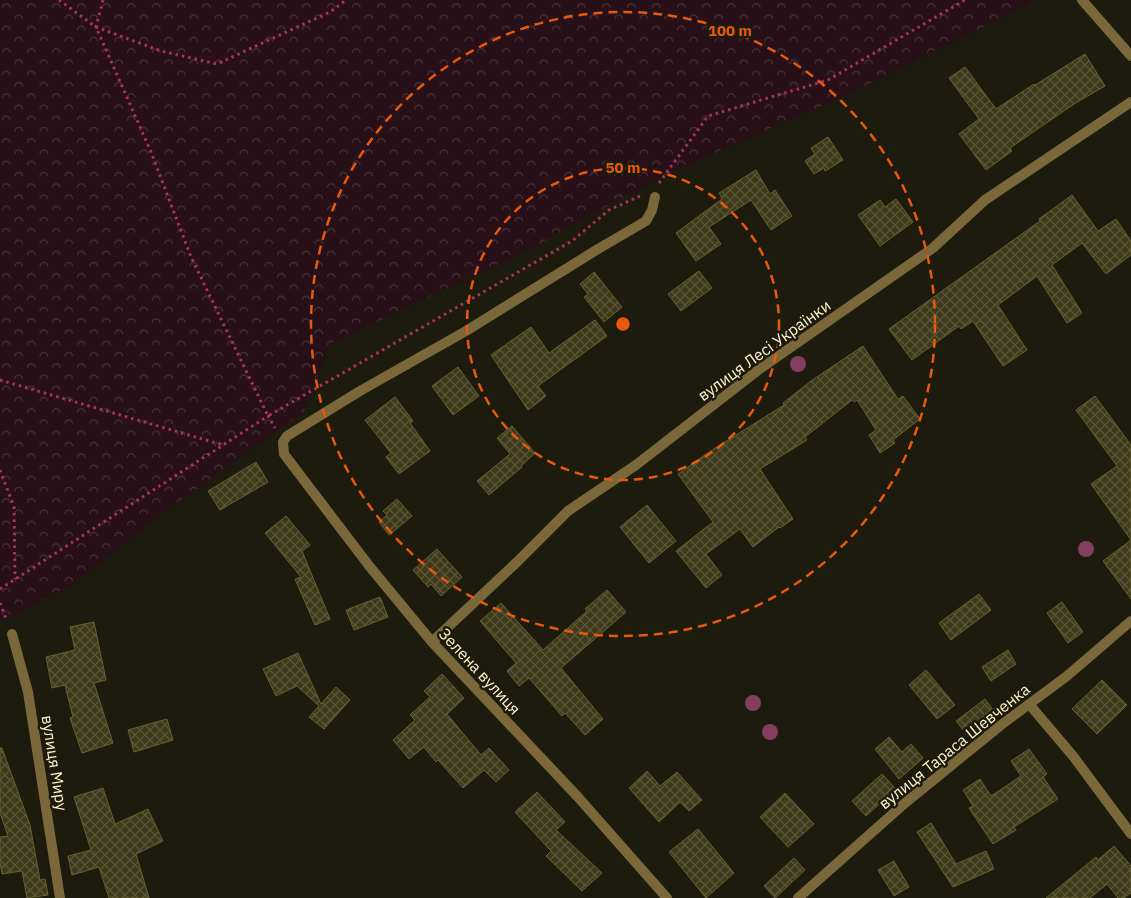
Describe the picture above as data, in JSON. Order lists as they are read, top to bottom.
{
  "streets": {
    "street": [
      "вулиця Лесі Українки",
      "Зелена вулиця",
      "вулиця Тараса Шевченка",
      "вулиця Миру"
    ]
  },
  "crossings": [
    ["вулиця Лесі Українки", "Зелена вулиця"]
  ],
  "rings": ["100 m", "50 m"]
}
